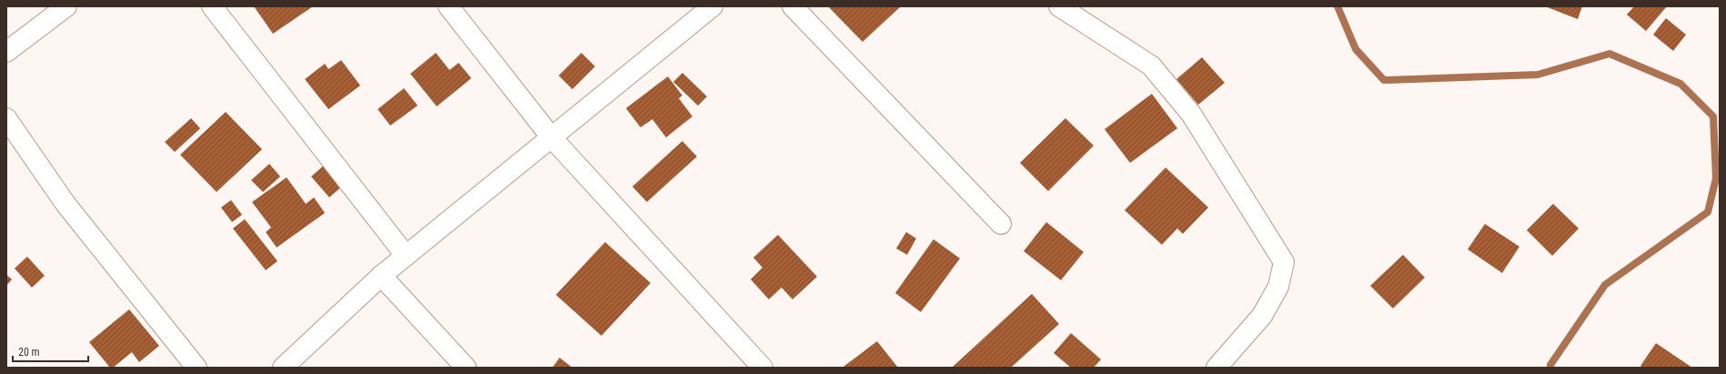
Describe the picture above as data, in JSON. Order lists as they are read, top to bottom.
{
  "scale_bar": "20 m"
}
